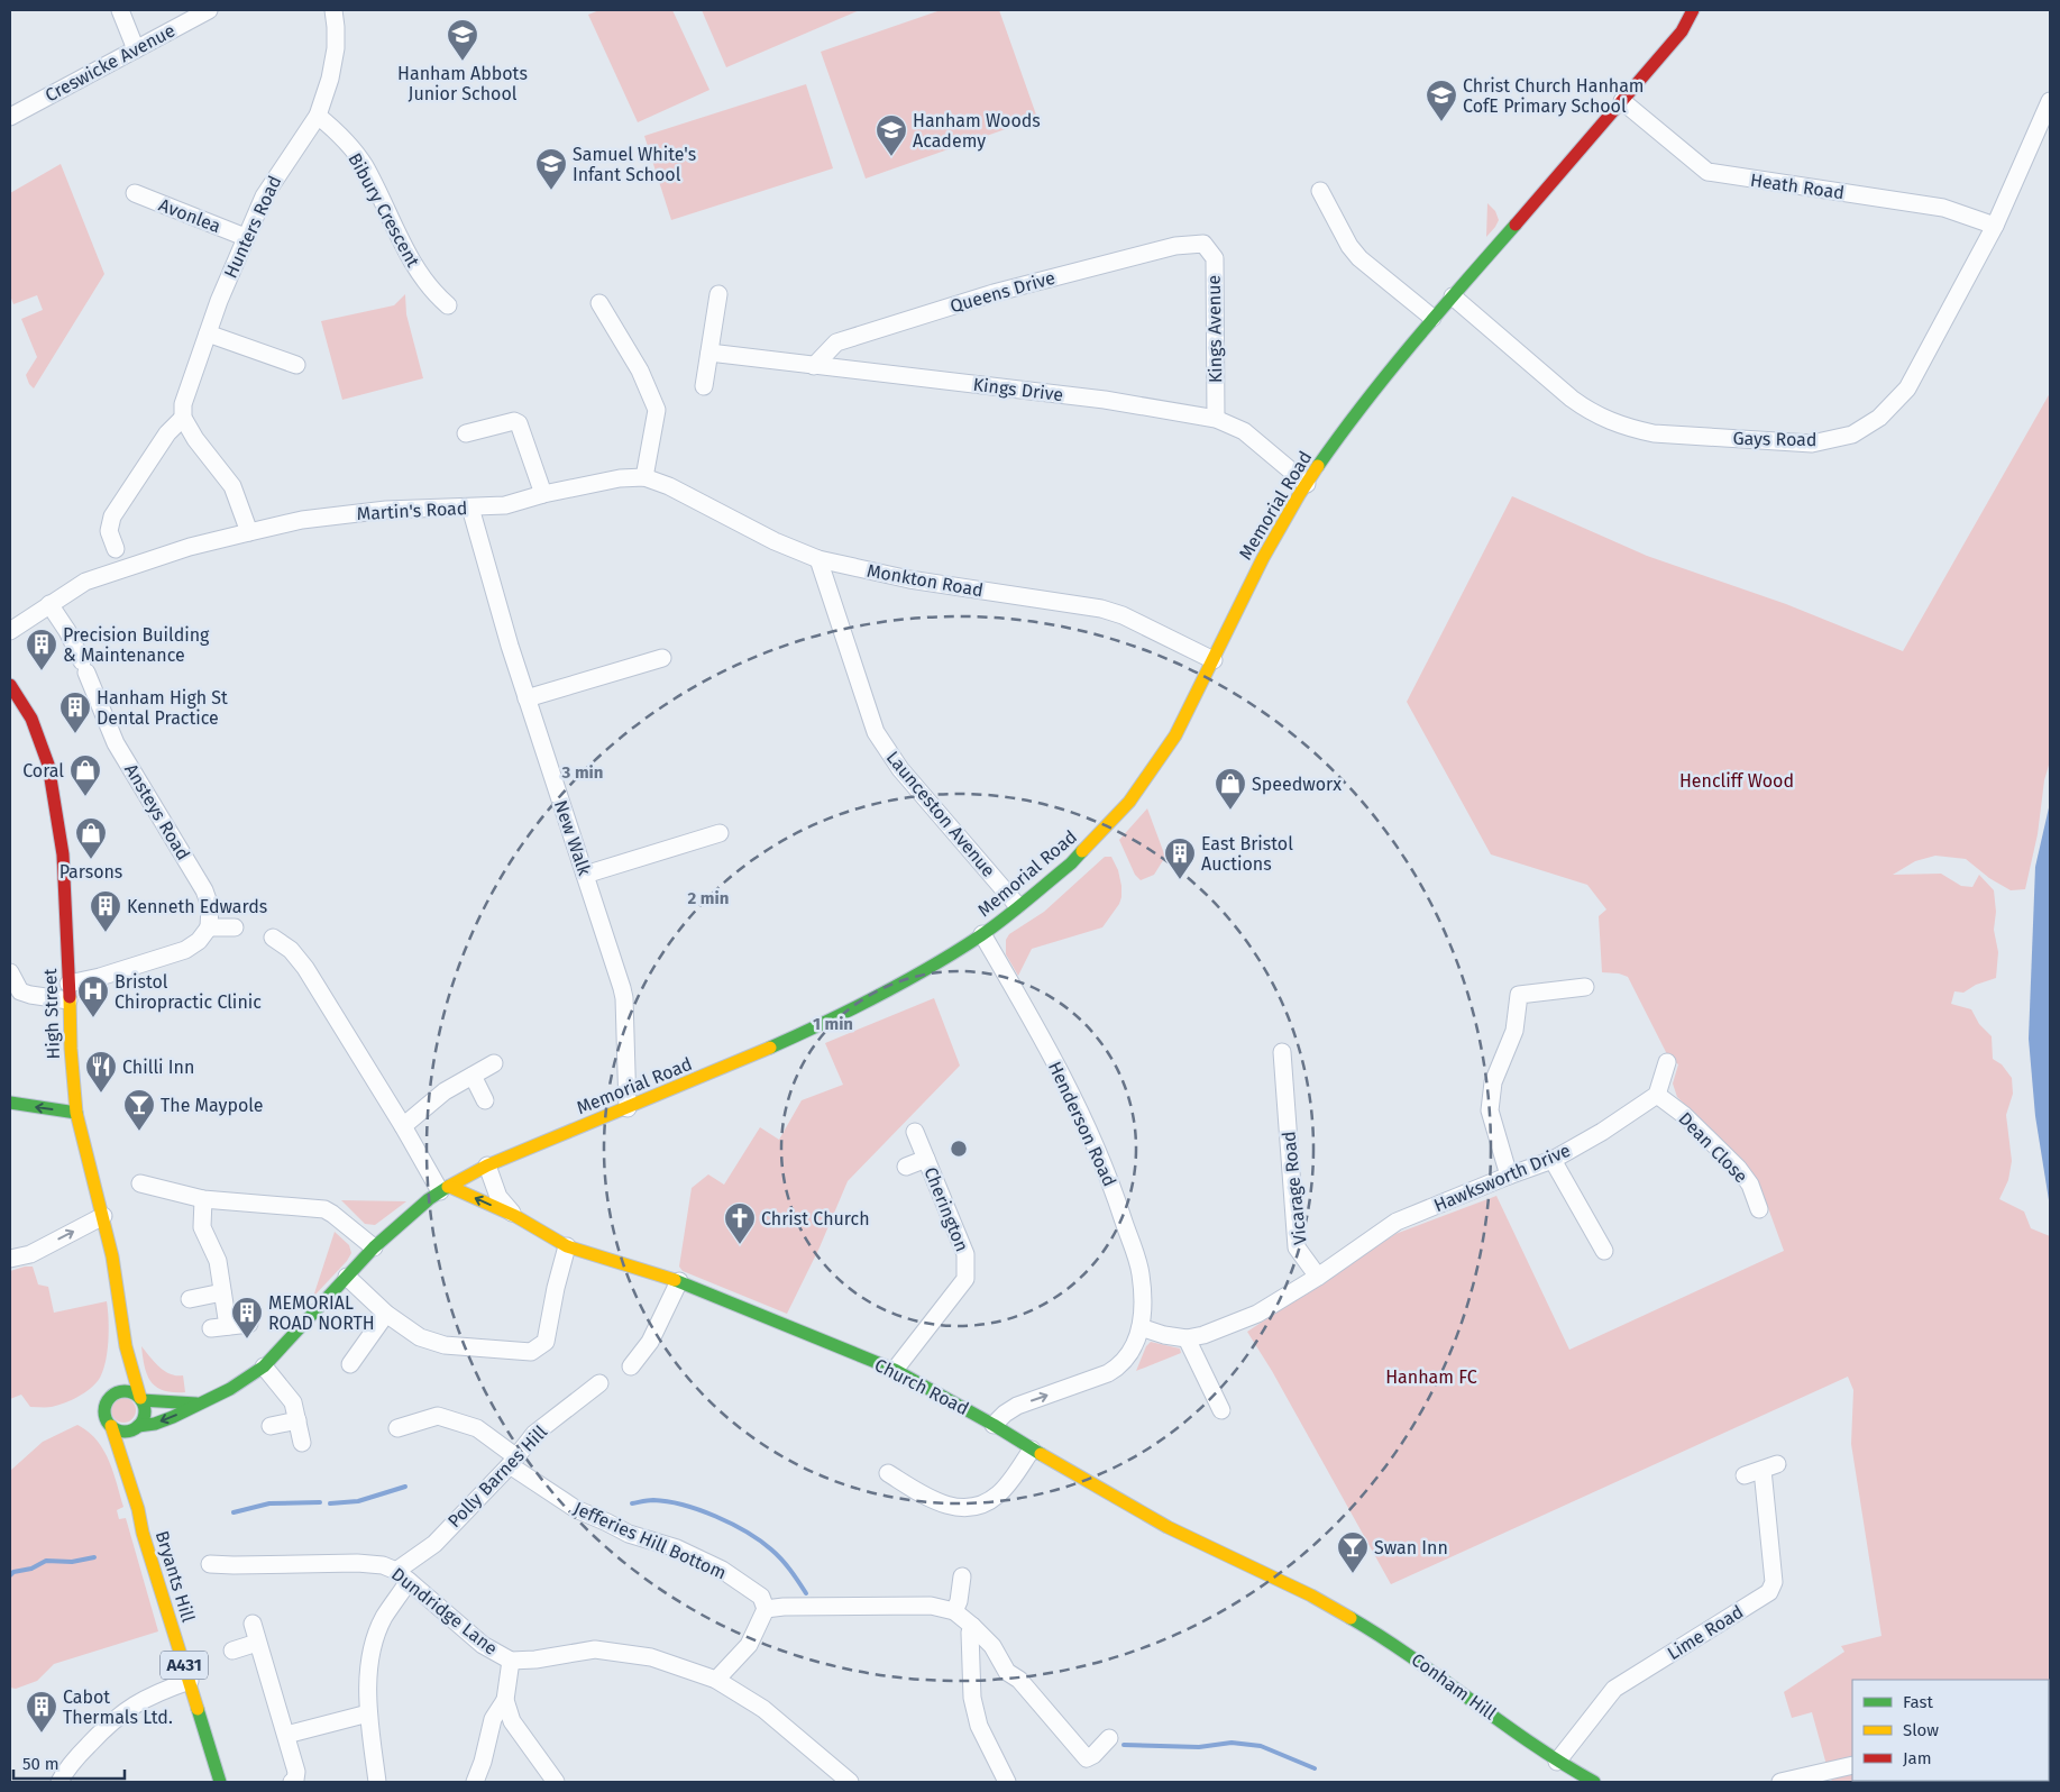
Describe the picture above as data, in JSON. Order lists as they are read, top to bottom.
{
  "streets": {
    "street": [
      "Creswicke Avenue",
      "Heath Road",
      "Bibury Crescent",
      "Avonlea",
      "Hunters Road",
      "Queens Drive",
      "Kings Avenue",
      "Kings Drive",
      "Gays Road",
      "Memorial Road",
      "Martin's Road",
      "Monkton Road",
      "Ansteys Road",
      "Launceston Avenue",
      "New Walk",
      "High Street",
      "Henderson Road",
      "Dean Close",
      "Hawksworth Drive",
      "Vicarage Road",
      "Cherington",
      "Church Road",
      "Polly Barnes Hill",
      "Jefferies Hill Bottom",
      "Bryants Hill",
      "Dundridge Lane",
      "Lime Road",
      "A431",
      "Conham Hill"
    ]
  },
  "crossings": [
    ["Heath Road", "Gays Road"],
    ["Heath Road", "Memorial Road"],
    ["Bibury Crescent", "Hunters Road"],
    ["Avonlea", "Hunters Road"],
    ["Queens Drive", "Kings Avenue"],
    ["Queens Drive", "Kings Drive"],
    ["Kings Avenue", "Kings Drive"],
    ["Kings Drive", "Memorial Road"],
    ["Gays Road", "Memorial Road"],
    ["Memorial Road", "Monkton Road"],
    ["Memorial Road", "Launceston Avenue"],
    ["Memorial Road", "New Walk"],
    ["Memorial Road", "High Street"],
    ["Memorial Road", "Henderson Road"],
    ["Memorial Road", "Church Road"],
    ["Memorial Road", "Bryants Hill"],
    ["Memorial Road", "A431"],
    ["Martin's Road", "Monkton Road"],
    ["Martin's Road", "Ansteys Road"],
    ["Martin's Road", "New Walk"],
    ["Monkton Road", "Launceston Avenue"],
    ["High Street", "Bryants Hill"],
    ["High Street", "A431"],
    ["Dean Close", "Hawksworth Drive"],
    ["Hawksworth Drive", "Vicarage Road"],
    ["Cherington", "Church Road"],
    ["Church Road", "Conham Hill"],
    ["Polly Barnes Hill", "Jefferies Hill Bottom"],
    ["Polly Barnes Hill", "Dundridge Lane"],
    ["Bryants Hill", "A431"],
    ["Lime Road", "Conham Hill"]
  ],
  "parks": ["Hencliff Wood", "Hanham FC"],
  "places": {
    "school or university": [
      "Hanham Abbots Junior School",
      "Christ Church Hanham CofE Primary School",
      "Hanham Woods Academy",
      "Samuel White's Infant School"
    ],
    "building": [
      "Precision Building & Maintenance",
      "Hanham High St Dental Practice",
      "East Bristol Auctions",
      "Kenneth Edwards",
      "MEMORIAL ROAD NORTH",
      "Cabot Thermals Ltd."
    ],
    "shop": ["Coral", "Speedworx", "Parsons"],
    "hospital": ["Bristol Chiropractic Clinic"],
    "restaurant": ["Chilli Inn"],
    "bar": ["The Maypole", "Swan Inn"],
    "church": ["Christ Church"]
  },
  "legend": ["Fast", "Slow", "Jam"],
  "scale_bar": "50 m",
  "rings": ["3 min", "2 min", "1 min"]
}
